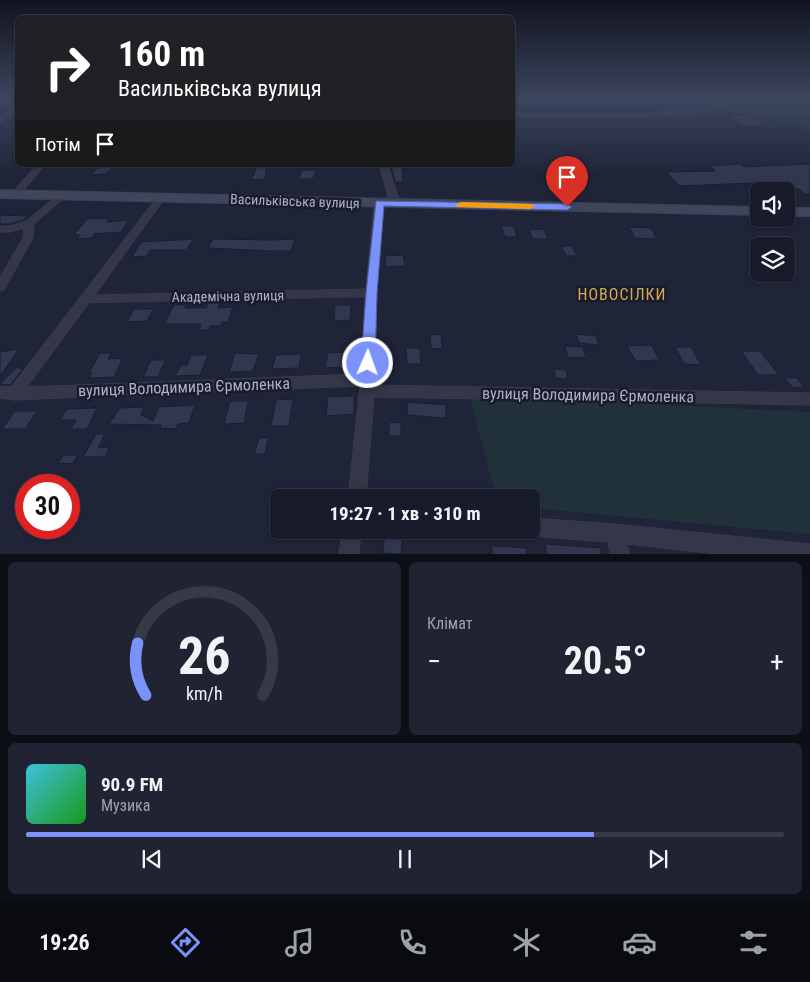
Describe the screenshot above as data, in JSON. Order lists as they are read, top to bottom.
{
  "streets": {
    "street": ["Васильківська вулиця", "Академічна вулиця", "вулиця Володимира Єрмоленка"]
  },
  "districts": ["НОВОСІЛКИ"],
  "page": {
    "turn": ["160 m", "Васильківська вулиця"],
    "then": "Потім",
    "limit": "30",
    "trip": "19:27 · 1 хв · 310 m",
    "tile": "Клімат",
    "heat": ["−", "20.5°", "+"],
    "song": ["90.9 FM", "Музика"],
    "tabs": "19:26",
    "gauge": ["26", "km/h"]
  }
}
